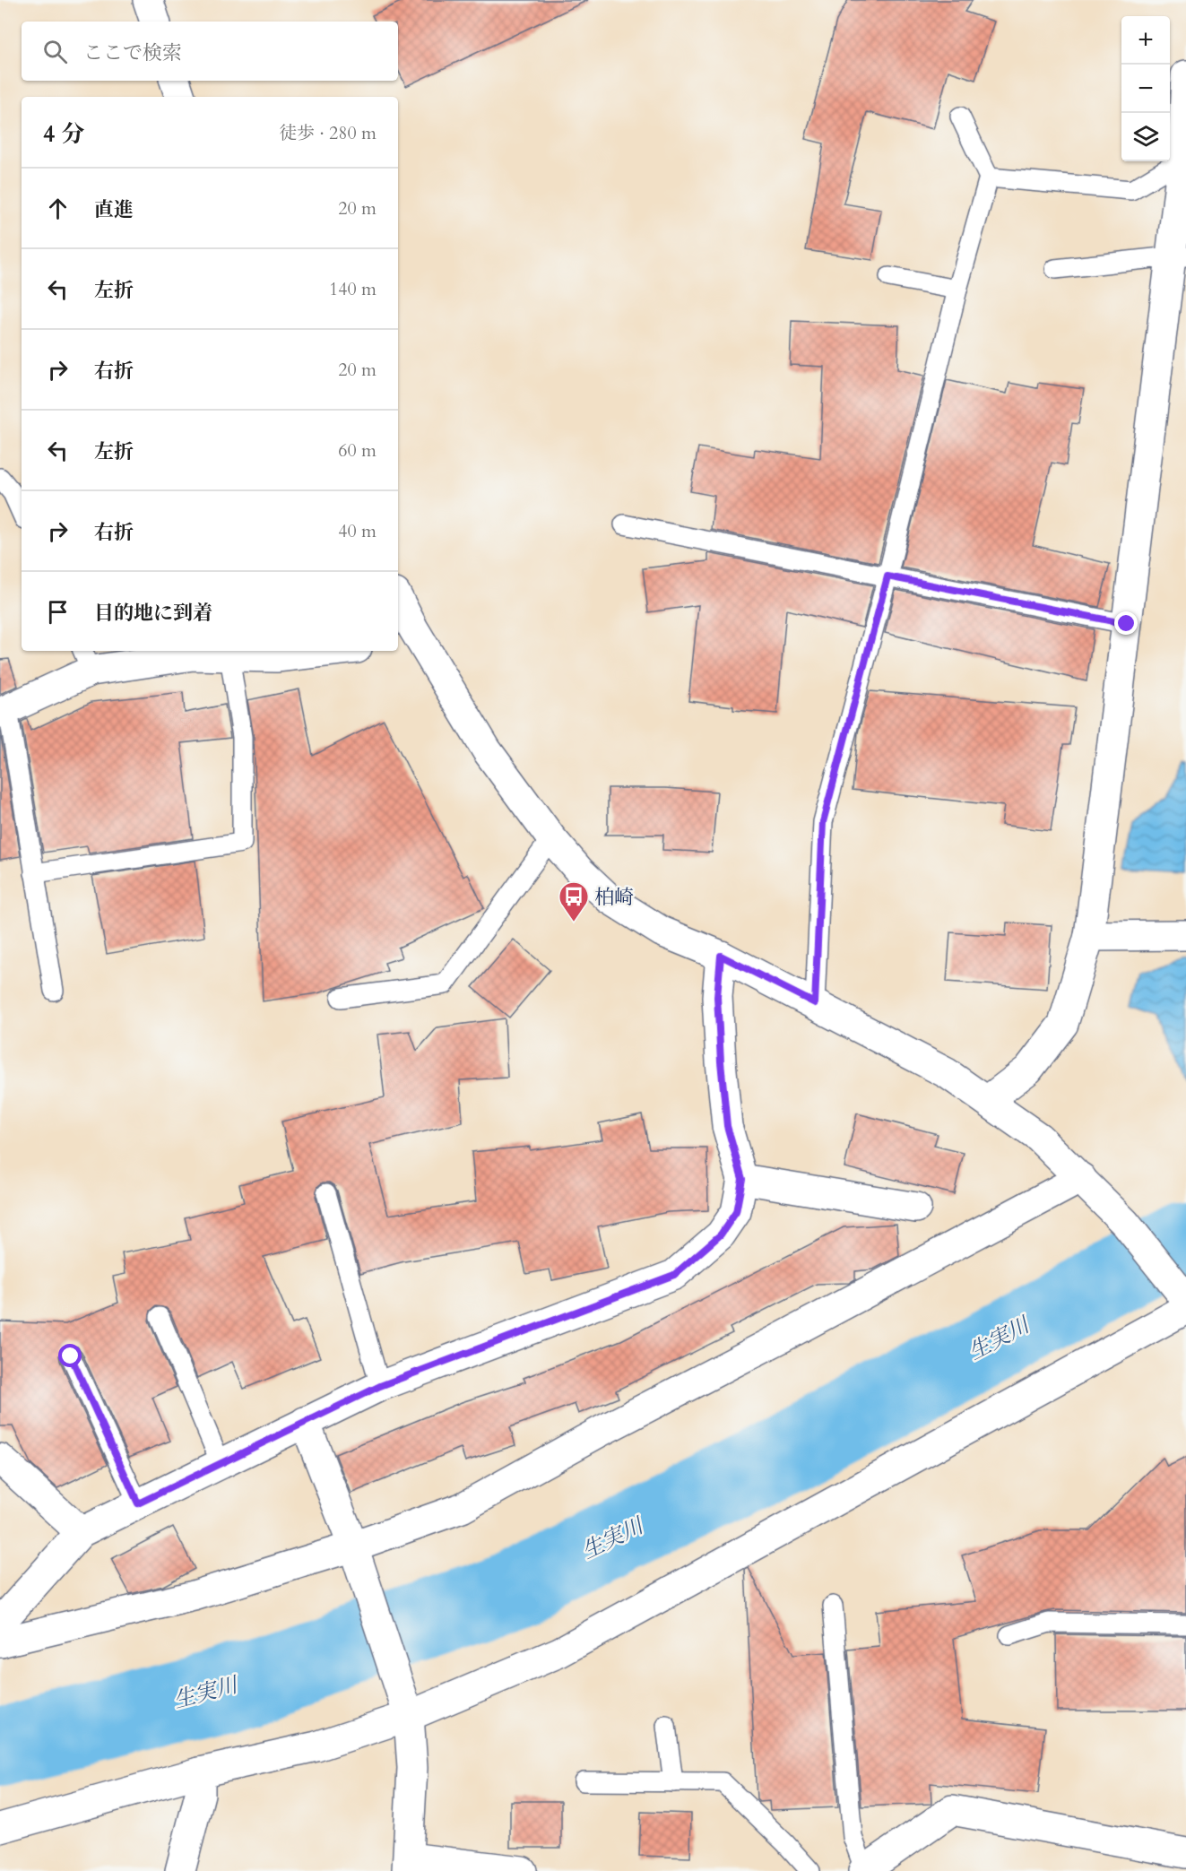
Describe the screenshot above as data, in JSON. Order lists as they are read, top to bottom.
{
  "water": ["生実川"],
  "places": {
    "bus stop": ["柏崎"]
  },
  "page": {
    "map_buttons": ["+", "−"],
    "search": "ここで検索",
    "heading": ["4 分", "徒歩 · 280 m"],
    "list": [
      ["直進", "20 m"],
      ["左折", "140 m"],
      ["右折", "20 m"],
      ["左折", "60 m"],
      ["右折", "40 m"],
      "目的地に到着"
    ]
  }
}
